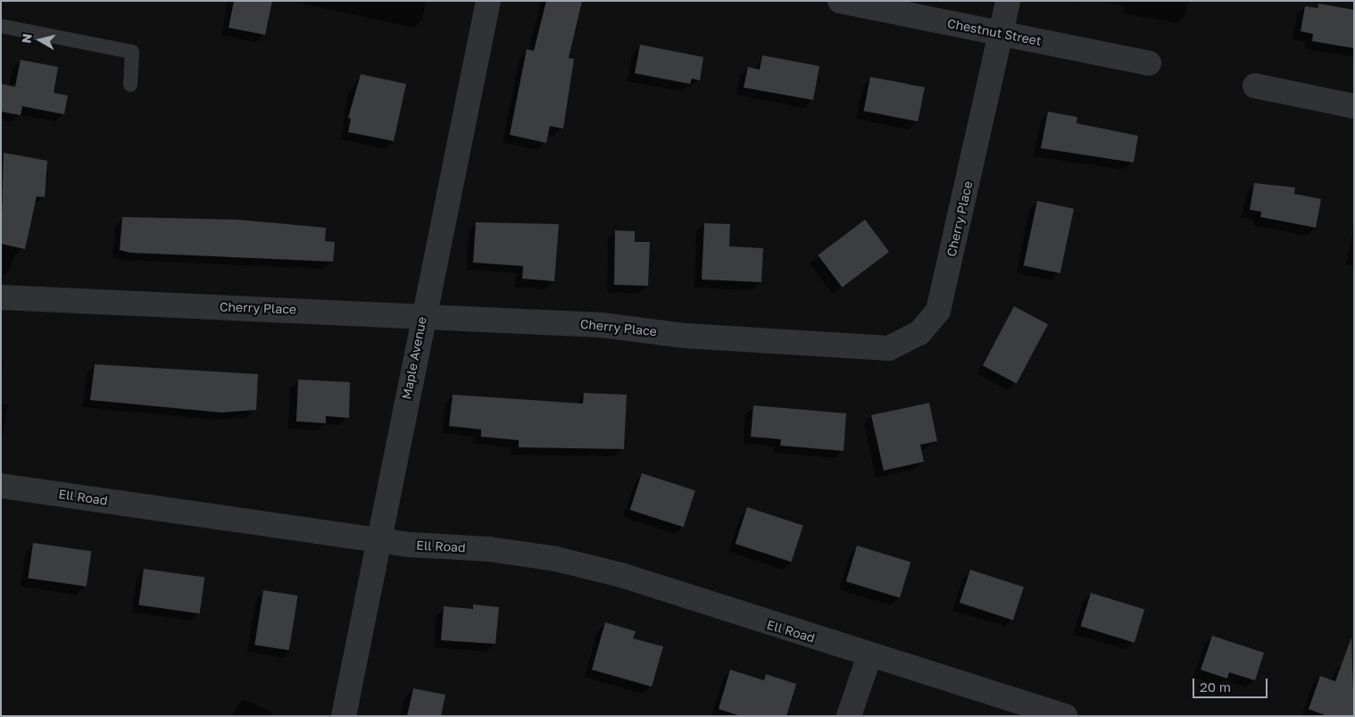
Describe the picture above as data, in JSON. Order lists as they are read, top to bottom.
{
  "streets": {
    "street": [
      "Chestnut Street",
      "Cherry Place",
      "Maple Avenue",
      "Ell Road"
    ]
  },
  "crossings": [
    ["Chestnut Street", "Cherry Place"],
    ["Cherry Place", "Maple Avenue"],
    ["Maple Avenue", "Ell Road"]
  ],
  "scale_bar": "20 m",
  "north": "left"
}
